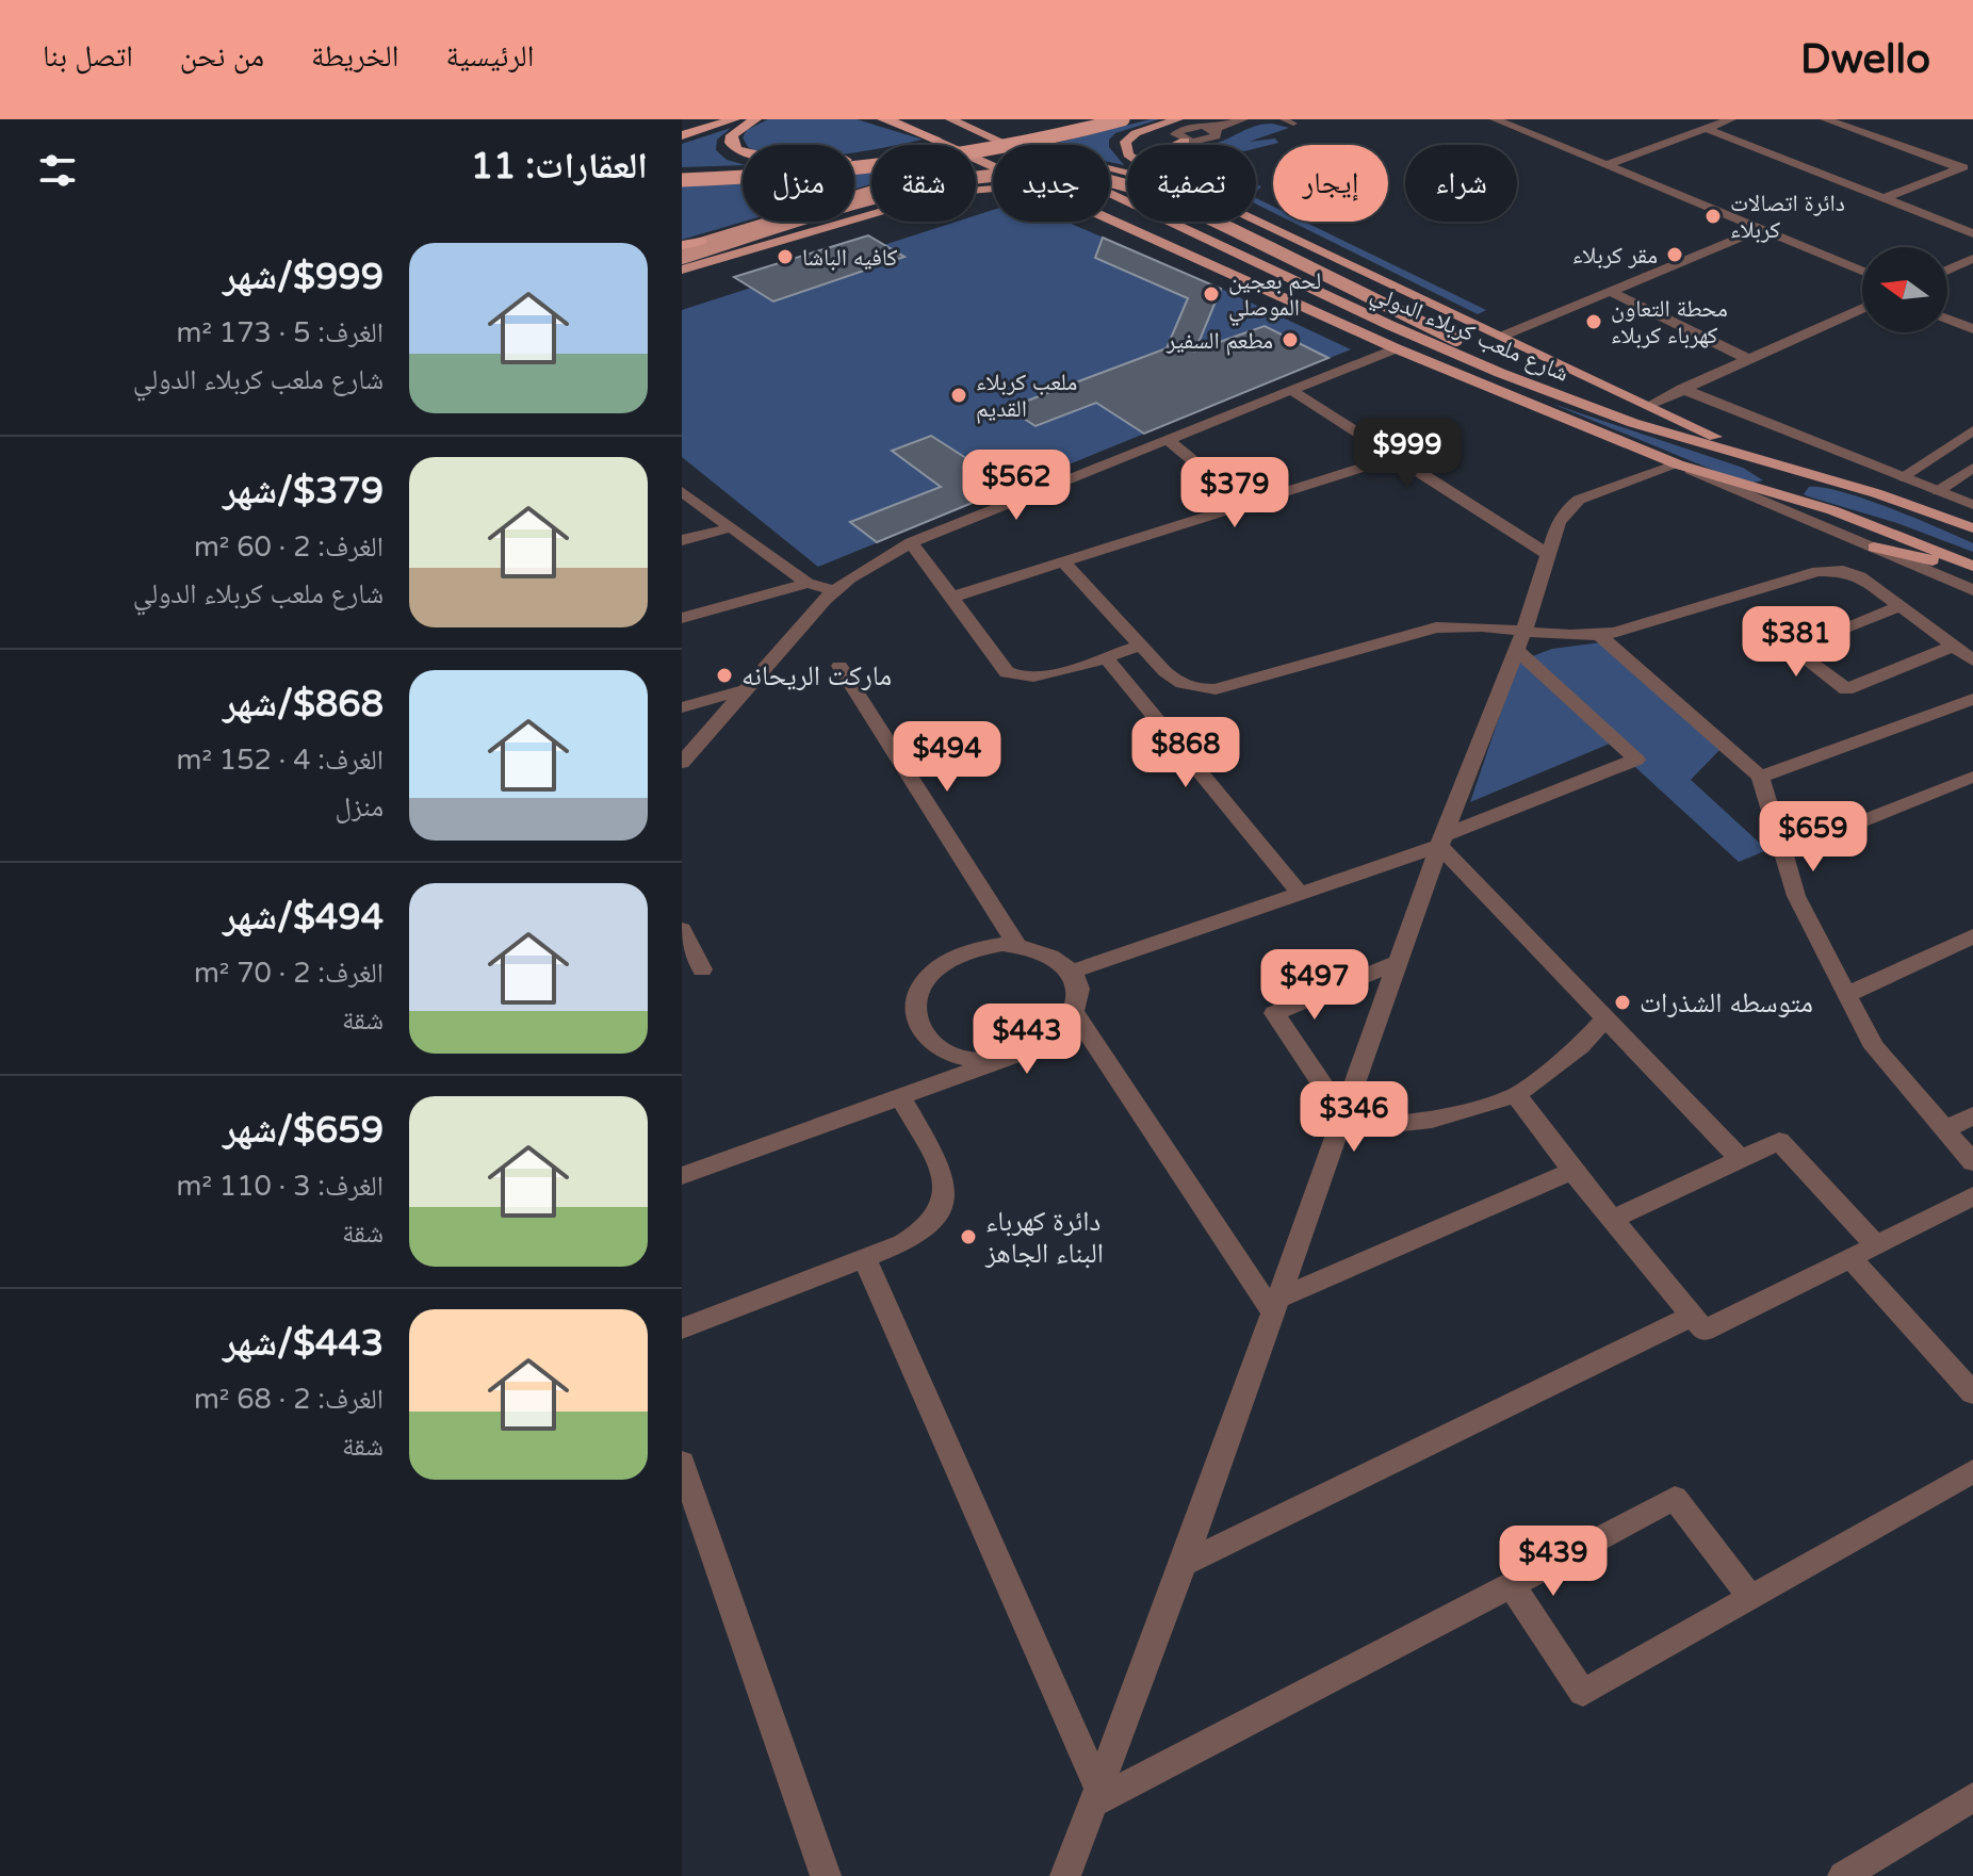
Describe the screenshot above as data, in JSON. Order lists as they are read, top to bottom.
{
  "streets": {
    "main road": ["شارع ملعب كربلاء الدولي"]
  },
  "places": [
    "دائرة اتصالات كربلاء",
    "مقر كربلاء",
    "كافيه الباشا",
    "لحم بعجين الموصلي",
    "محطة التعاون كهرباء كربلاء",
    "مطعم السفير",
    "ملعب كربلاء القديم",
    "ماركت الريحانه",
    "متوسطه الشذرات",
    "دائرة كهرباء البناء الجاهز"
  ],
  "north": "left",
  "page": {
    "header": "Dwello",
    "nav": [
      "الرئيسية",
      "الخريطة",
      "من نحن",
      "اتصل بنا"
    ],
    "heading": "العقارات: 11",
    "chip": [
      "شراء",
      "إيجار",
      "تصفية",
      "جديد",
      "شقة",
      "منزل"
    ],
    "list": [
      {
        "name": "$999/شهر",
        "note": "الغرف: 5 · 173 m² · شارع ملعب كربلاء الدولي"
      },
      {
        "name": "$379/شهر",
        "note": "الغرف: 2 · 60 m² · شارع ملعب كربلاء الدولي"
      },
      {
        "name": "$868/شهر",
        "note": "الغرف: 4 · 152 m² · منزل"
      },
      {
        "name": "$494/شهر",
        "note": "الغرف: 2 · 70 m² · شقة"
      },
      {
        "name": "$659/شهر",
        "note": "الغرف: 3 · 110 m² · شقة"
      },
      {
        "name": "$443/شهر",
        "note": "الغرف: 2 · 68 m² · شقة"
      }
    ],
    "price": [
      "$999",
      "$562",
      "$379",
      "$381",
      "$868",
      "$494",
      "$659",
      "$497",
      "$443",
      "$346",
      "$439"
    ]
  }
}
